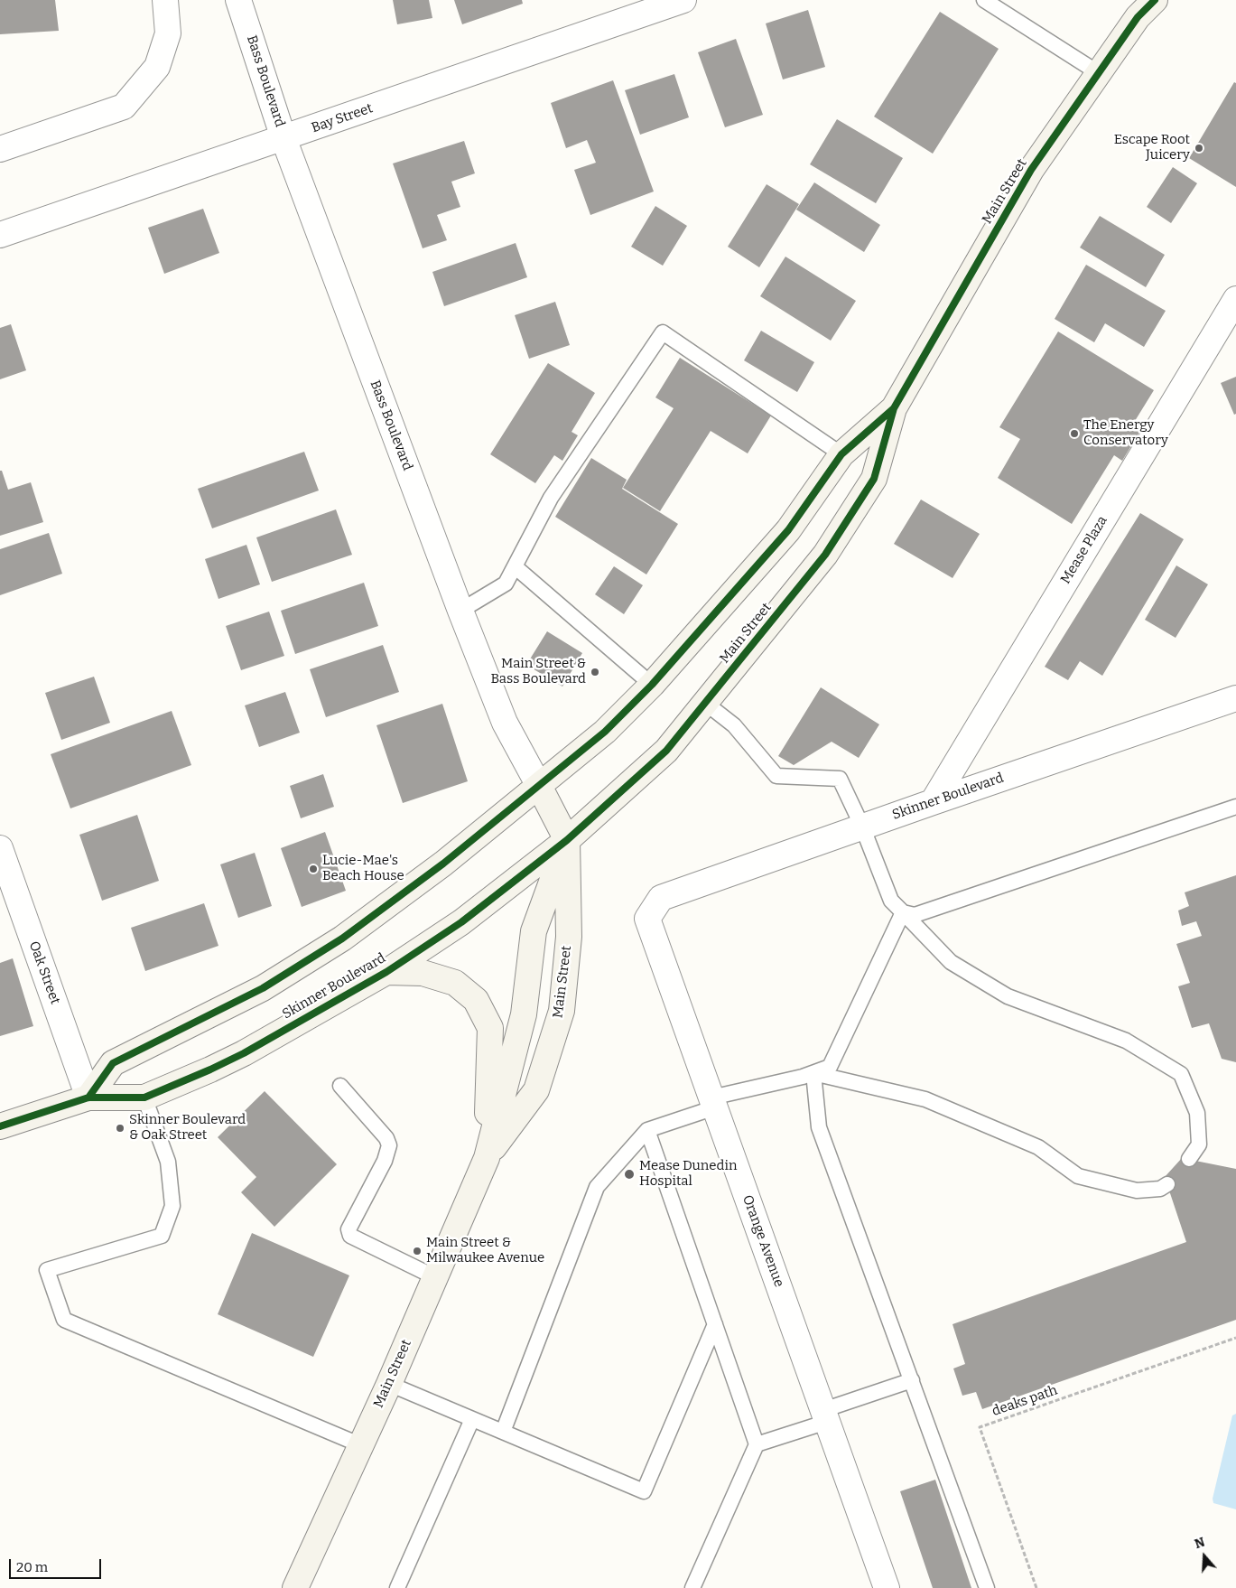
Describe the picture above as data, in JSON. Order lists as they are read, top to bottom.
{
  "streets": {
    "main road": ["Bass Boulevard", "Main Street", "Skinner Boulevard"],
    "street": [
      "Bay Street",
      "Mease Plaza",
      "Oak Street",
      "Orange Avenue"
    ],
    "path": ["deaks path"]
  },
  "crossings": [
    ["Bass Boulevard", "Bay Street"],
    ["Bass Boulevard", "Main Street"],
    ["Bass Boulevard", "Skinner Boulevard"],
    ["Main Street", "Skinner Boulevard"],
    ["Mease Plaza", "Skinner Boulevard"],
    ["Skinner Boulevard", "Oak Street"],
    ["Skinner Boulevard", "Orange Avenue"]
  ],
  "places": [
    "Escape Root Juicery",
    "The Energy Conservatory",
    "Main Street & Bass Boulevard",
    "Lucie-Mae's Beach House",
    "Skinner Boulevard & Oak Street",
    "Mease Dunedin Hospital",
    "Main Street & Milwaukee Avenue"
  ],
  "scale_bar": "20 m",
  "north": "top"
}
